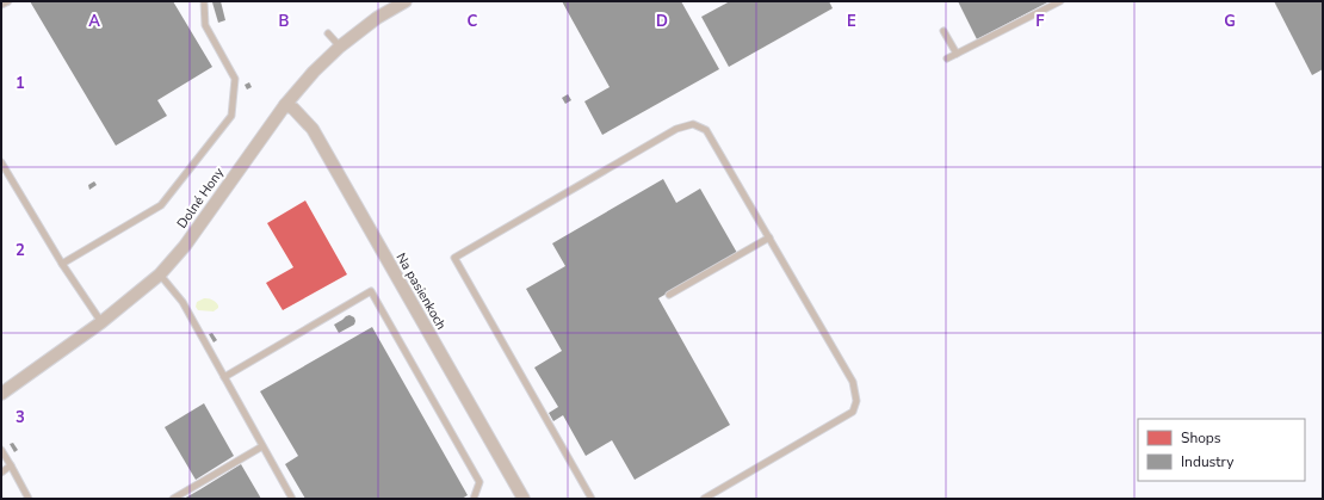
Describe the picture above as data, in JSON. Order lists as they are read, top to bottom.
{
  "streets": {
    "street": ["Dolné Hony", "Na pasienkoch"]
  },
  "crossings": [
    ["Dolné Hony", "Na pasienkoch"]
  ],
  "legend": ["Shops", "Industry"],
  "grid": {
    "columns": [
      "A",
      "B",
      "C",
      "D",
      "E",
      "F",
      "G"
    ],
    "rows": ["1", "2", "3"]
  }
}
